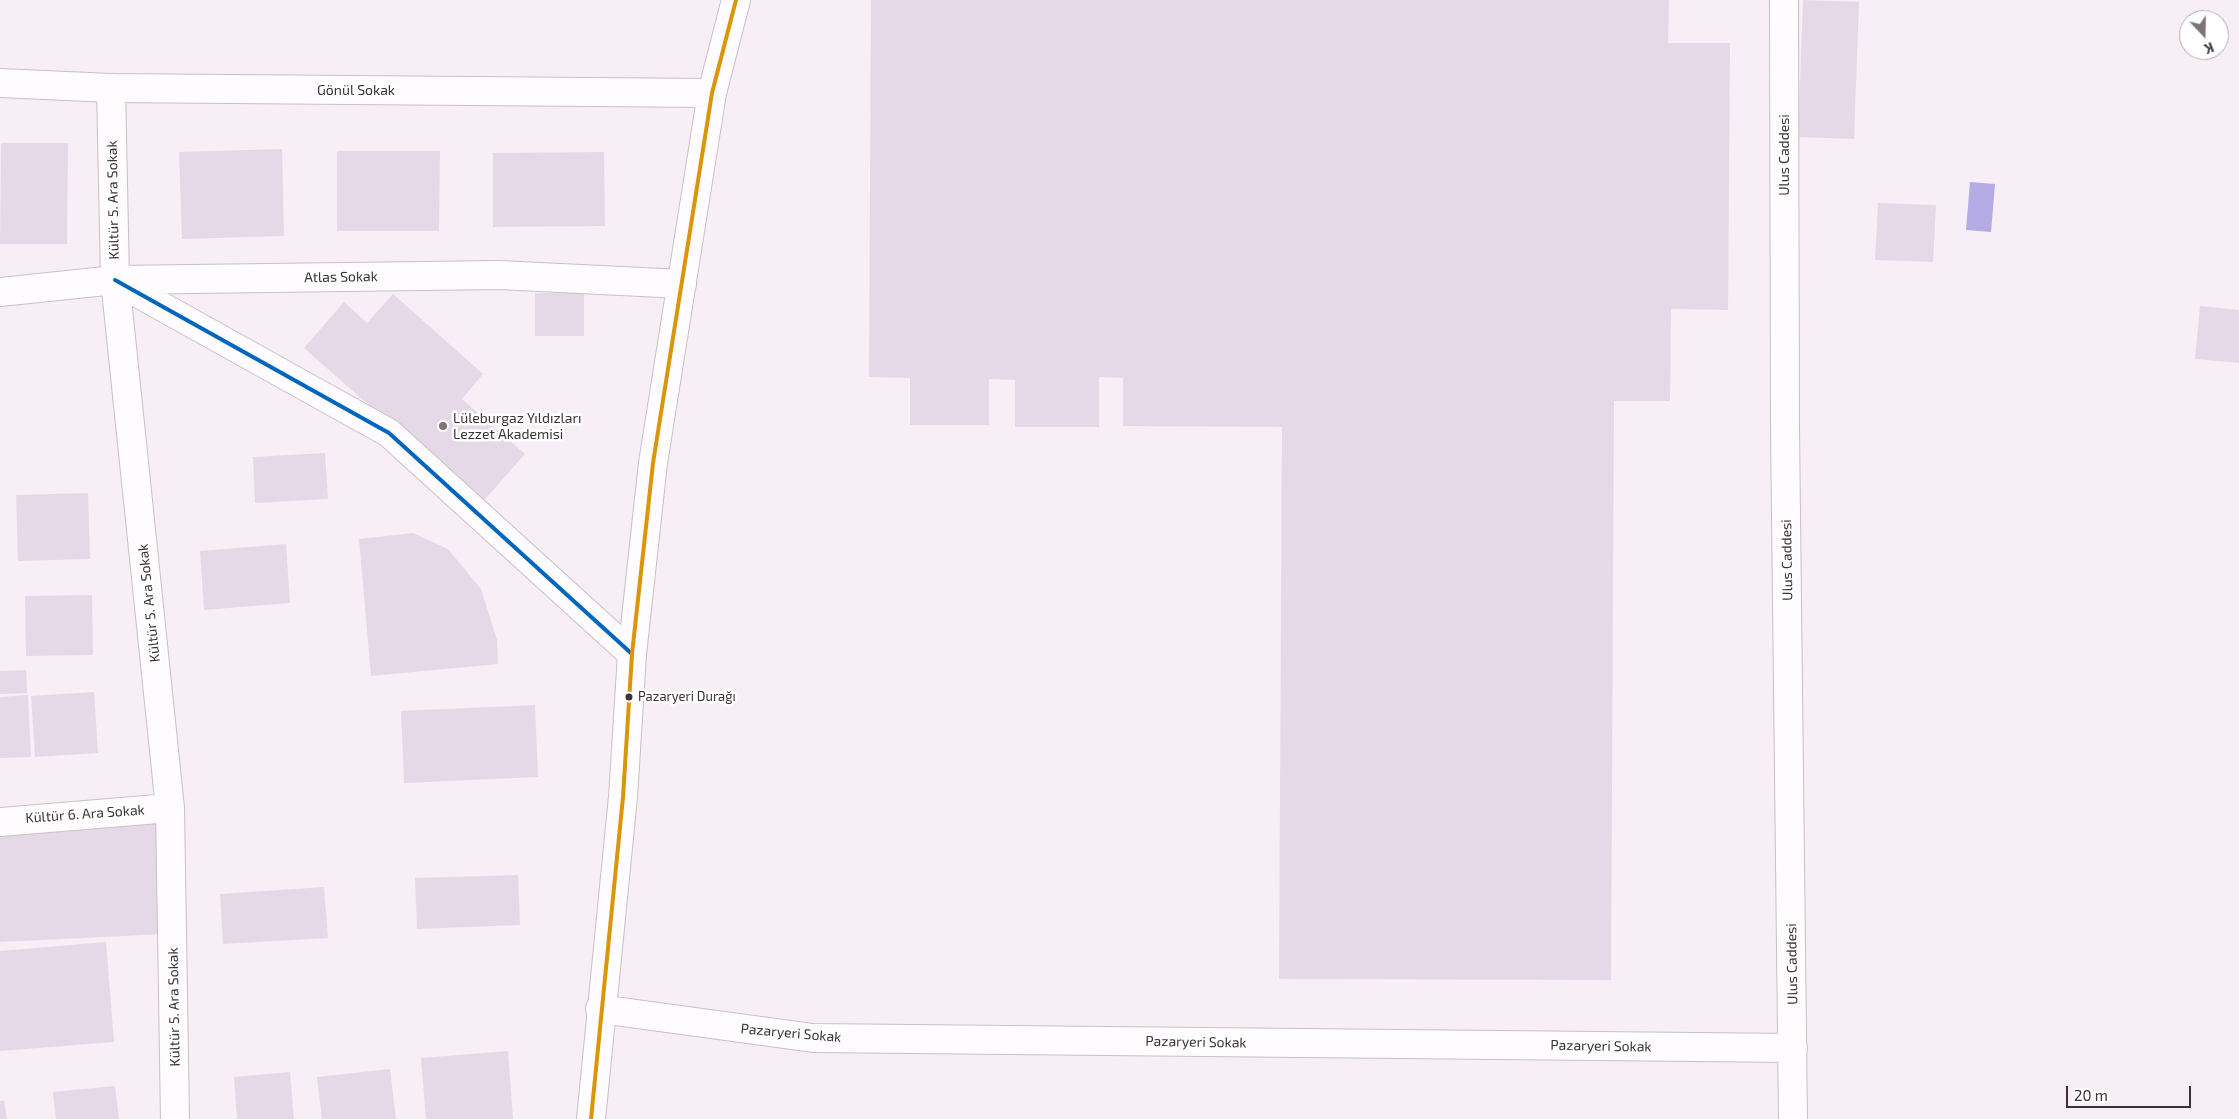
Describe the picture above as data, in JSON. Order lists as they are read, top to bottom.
{
  "streets": {
    "street": [
      "Gönül Sokak",
      "Ulus Caddesi",
      "Kültür 5. Ara Sokak",
      "Atlas Sokak",
      "Kültür 6. Ara Sokak",
      "Pazaryeri Sokak"
    ]
  },
  "crossings": [
    ["Gönül Sokak", "Kültür 5. Ara Sokak"],
    ["Ulus Caddesi", "Pazaryeri Sokak"],
    ["Kültür 5. Ara Sokak", "Atlas Sokak"],
    ["Kültür 5. Ara Sokak", "Kültür 6. Ara Sokak"]
  ],
  "places": ["Lüleburgaz Yıldızları Lezzet Akademisi", "Pazaryeri Durağı"],
  "scale_bar": "20 m",
  "north": "bottom"
}
